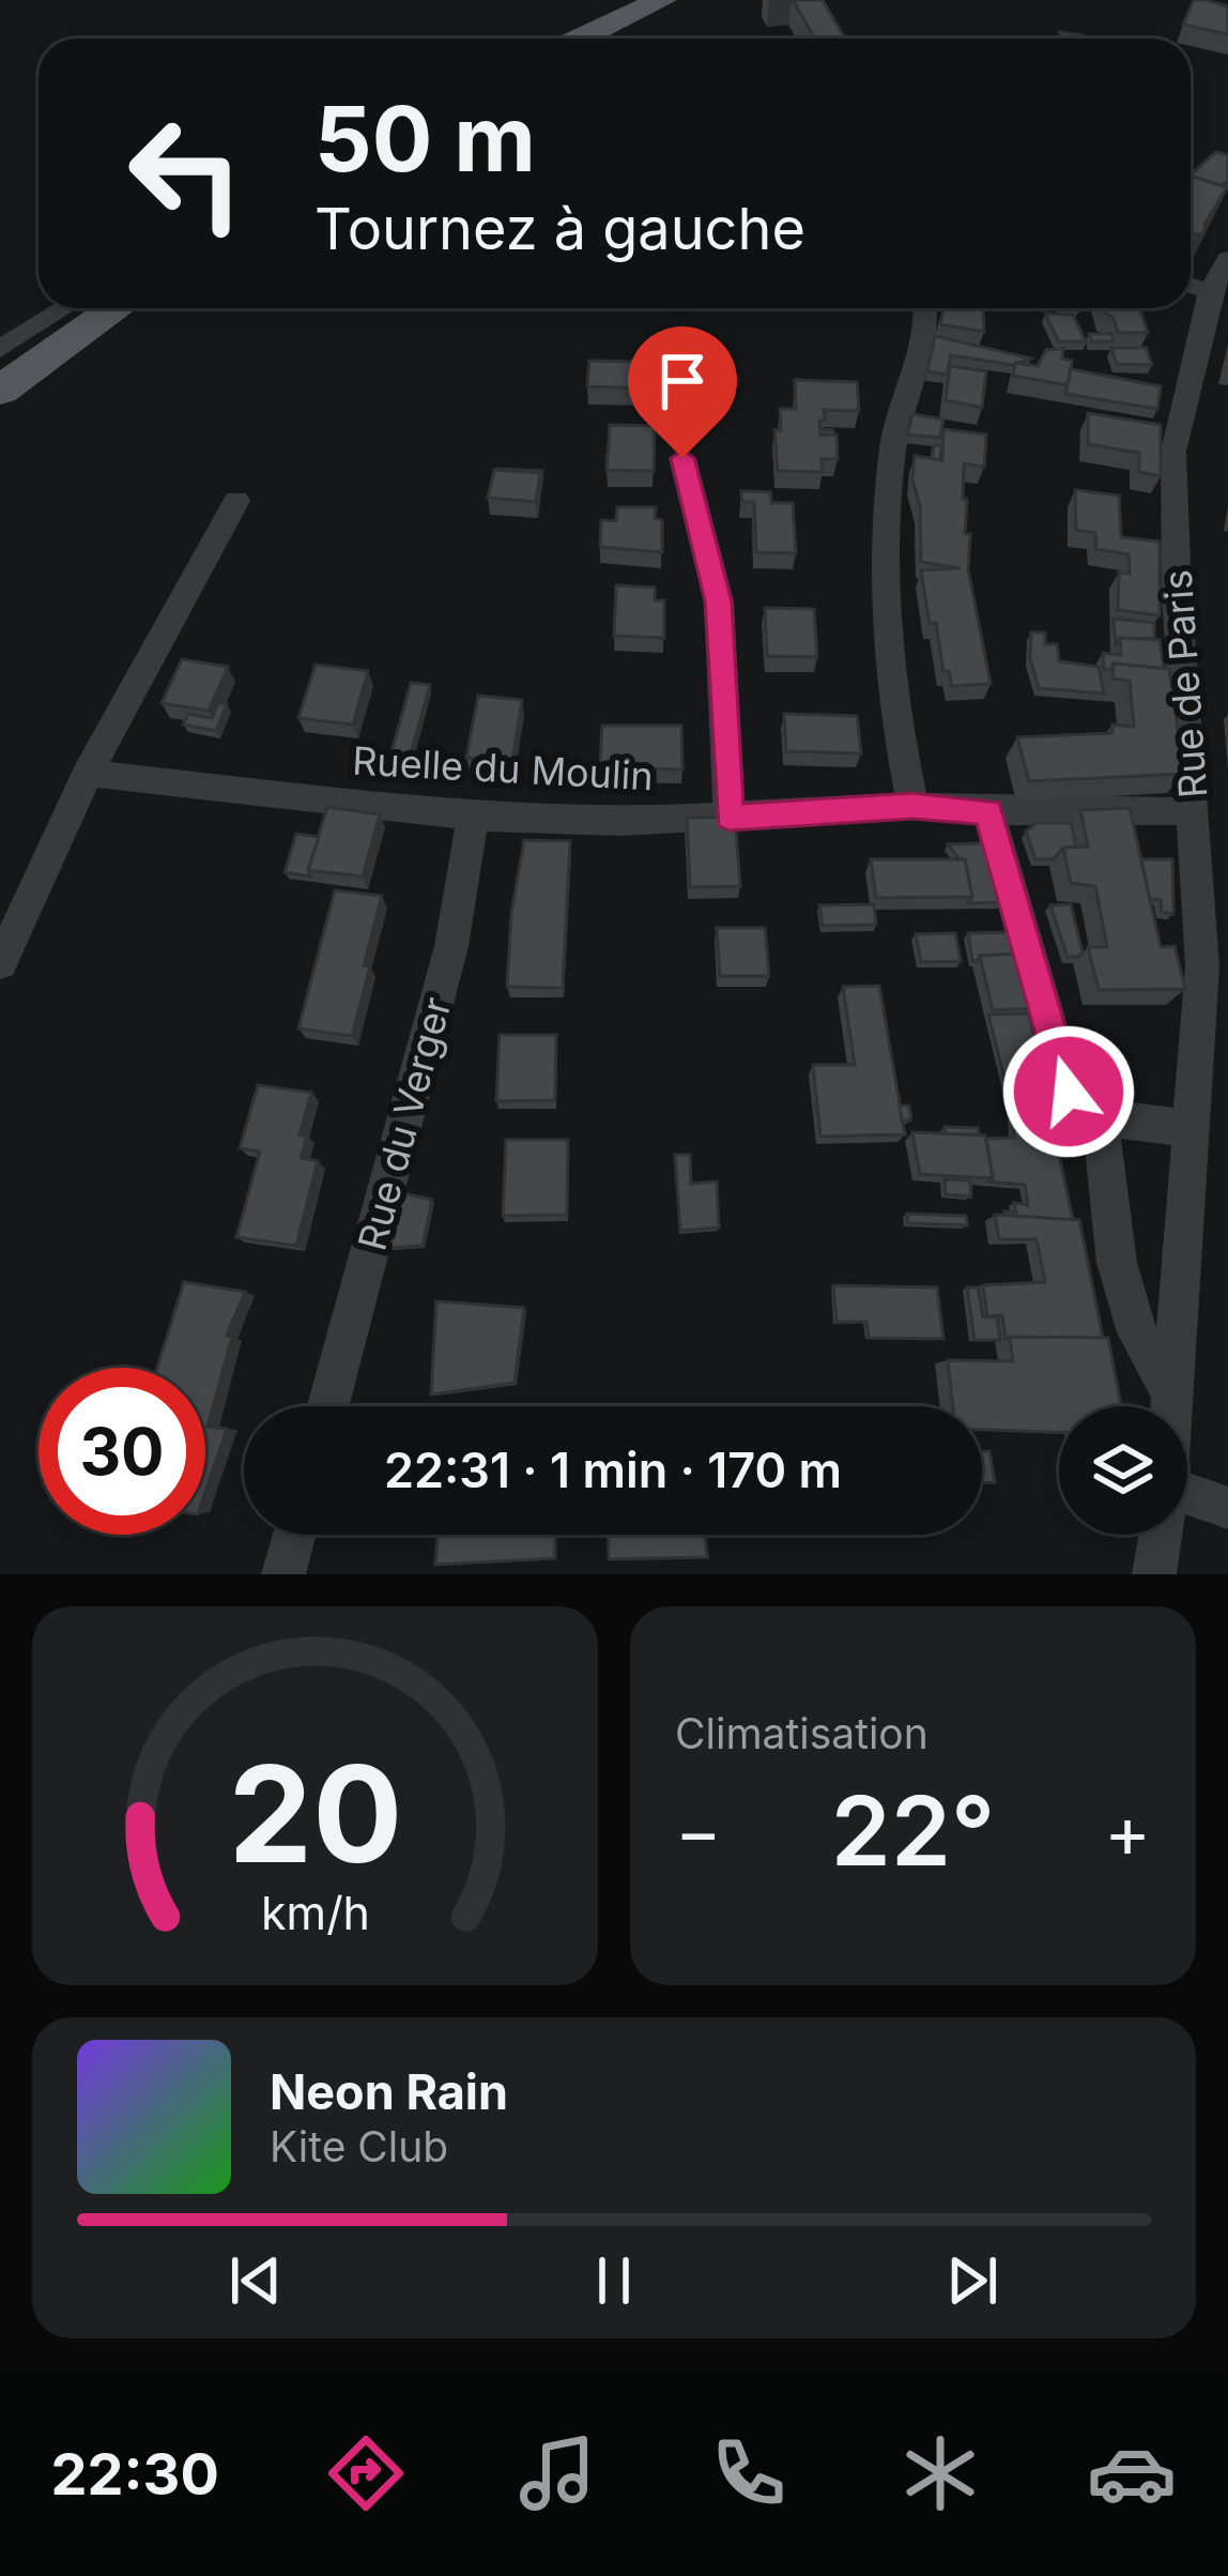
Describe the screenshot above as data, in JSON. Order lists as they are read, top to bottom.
{
  "streets": {
    "street": ["Rue de Paris", "Ruelle du Moulin", "Rue du Verger"]
  },
  "crossings": [
    ["Rue de Paris", "Ruelle du Moulin"],
    ["Ruelle du Moulin", "Rue du Verger"]
  ],
  "page": {
    "turn": ["50 m", "Tournez à gauche"],
    "limit": "30",
    "trip": "22:31 · 1 min · 170 m",
    "tile": "Climatisation",
    "heat": ["−", "22°", "+"],
    "song": ["Neon Rain", "Kite Club"],
    "tabs": "22:30",
    "gauge": ["20", "km/h"]
  }
}
